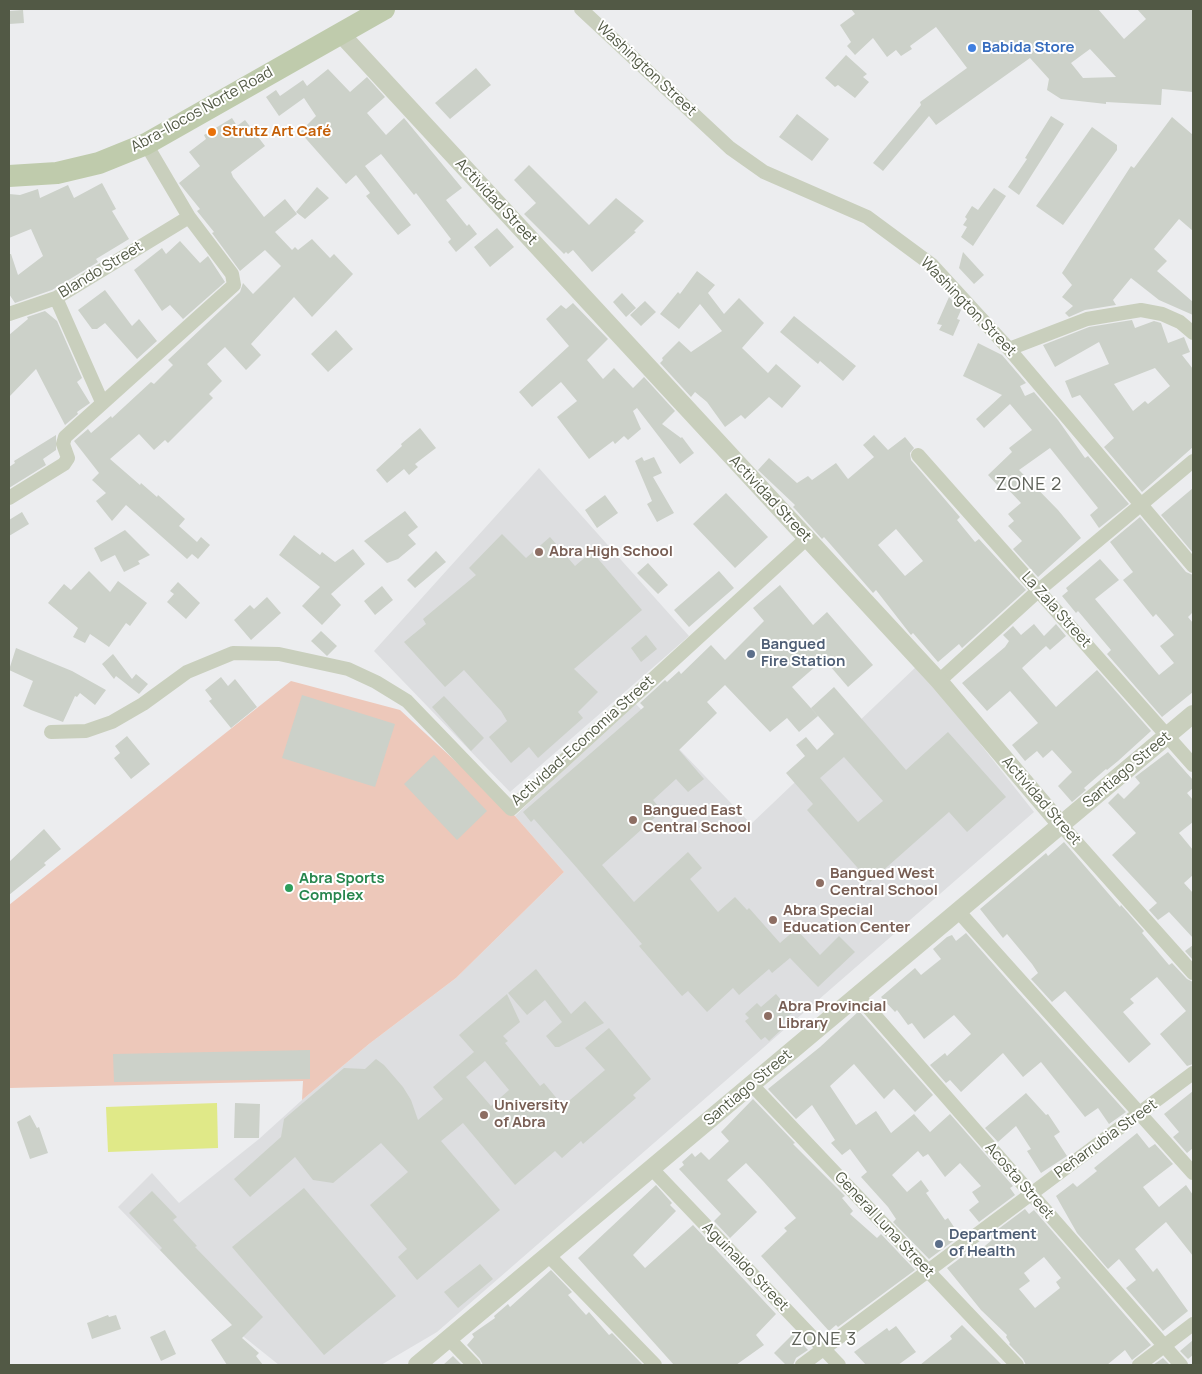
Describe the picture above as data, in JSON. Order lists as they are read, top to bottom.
{
  "streets": {
    "main road": ["Abra-Ilocos Norte Road"],
    "street": [
      "Washington Street",
      "Actividad Street",
      "Blando Street",
      "La Zala Street",
      "Actividad-Economia Street",
      "Santiago Street",
      "Peñarrubia Street",
      "Acosta Street",
      "General Luna Street",
      "Aguinaldo Street"
    ]
  },
  "crossings": [
    ["Abra-Ilocos Norte Road", "Actividad Street"],
    ["Actividad Street", "Actividad-Economia Street"],
    ["Actividad Street", "Santiago Street"],
    ["La Zala Street", "Santiago Street"],
    ["Santiago Street", "Acosta Street"],
    ["Santiago Street", "General Luna Street"],
    ["Santiago Street", "Aguinaldo Street"],
    ["Peñarrubia Street", "Acosta Street"],
    ["Peñarrubia Street", "General Luna Street"],
    ["Peñarrubia Street", "Aguinaldo Street"]
  ],
  "districts": ["ZONE 2", "ZONE 3"],
  "places": [
    "Babida Store",
    "Strutz Art Café",
    "Abra High School",
    "Bangued Fire Station",
    "Bangued East Central School",
    "Bangued West Central School",
    "Abra Sports Complex",
    "Abra Special Education Center",
    "Abra Provincial Library",
    "University of Abra",
    "Department of Health"
  ]
}
